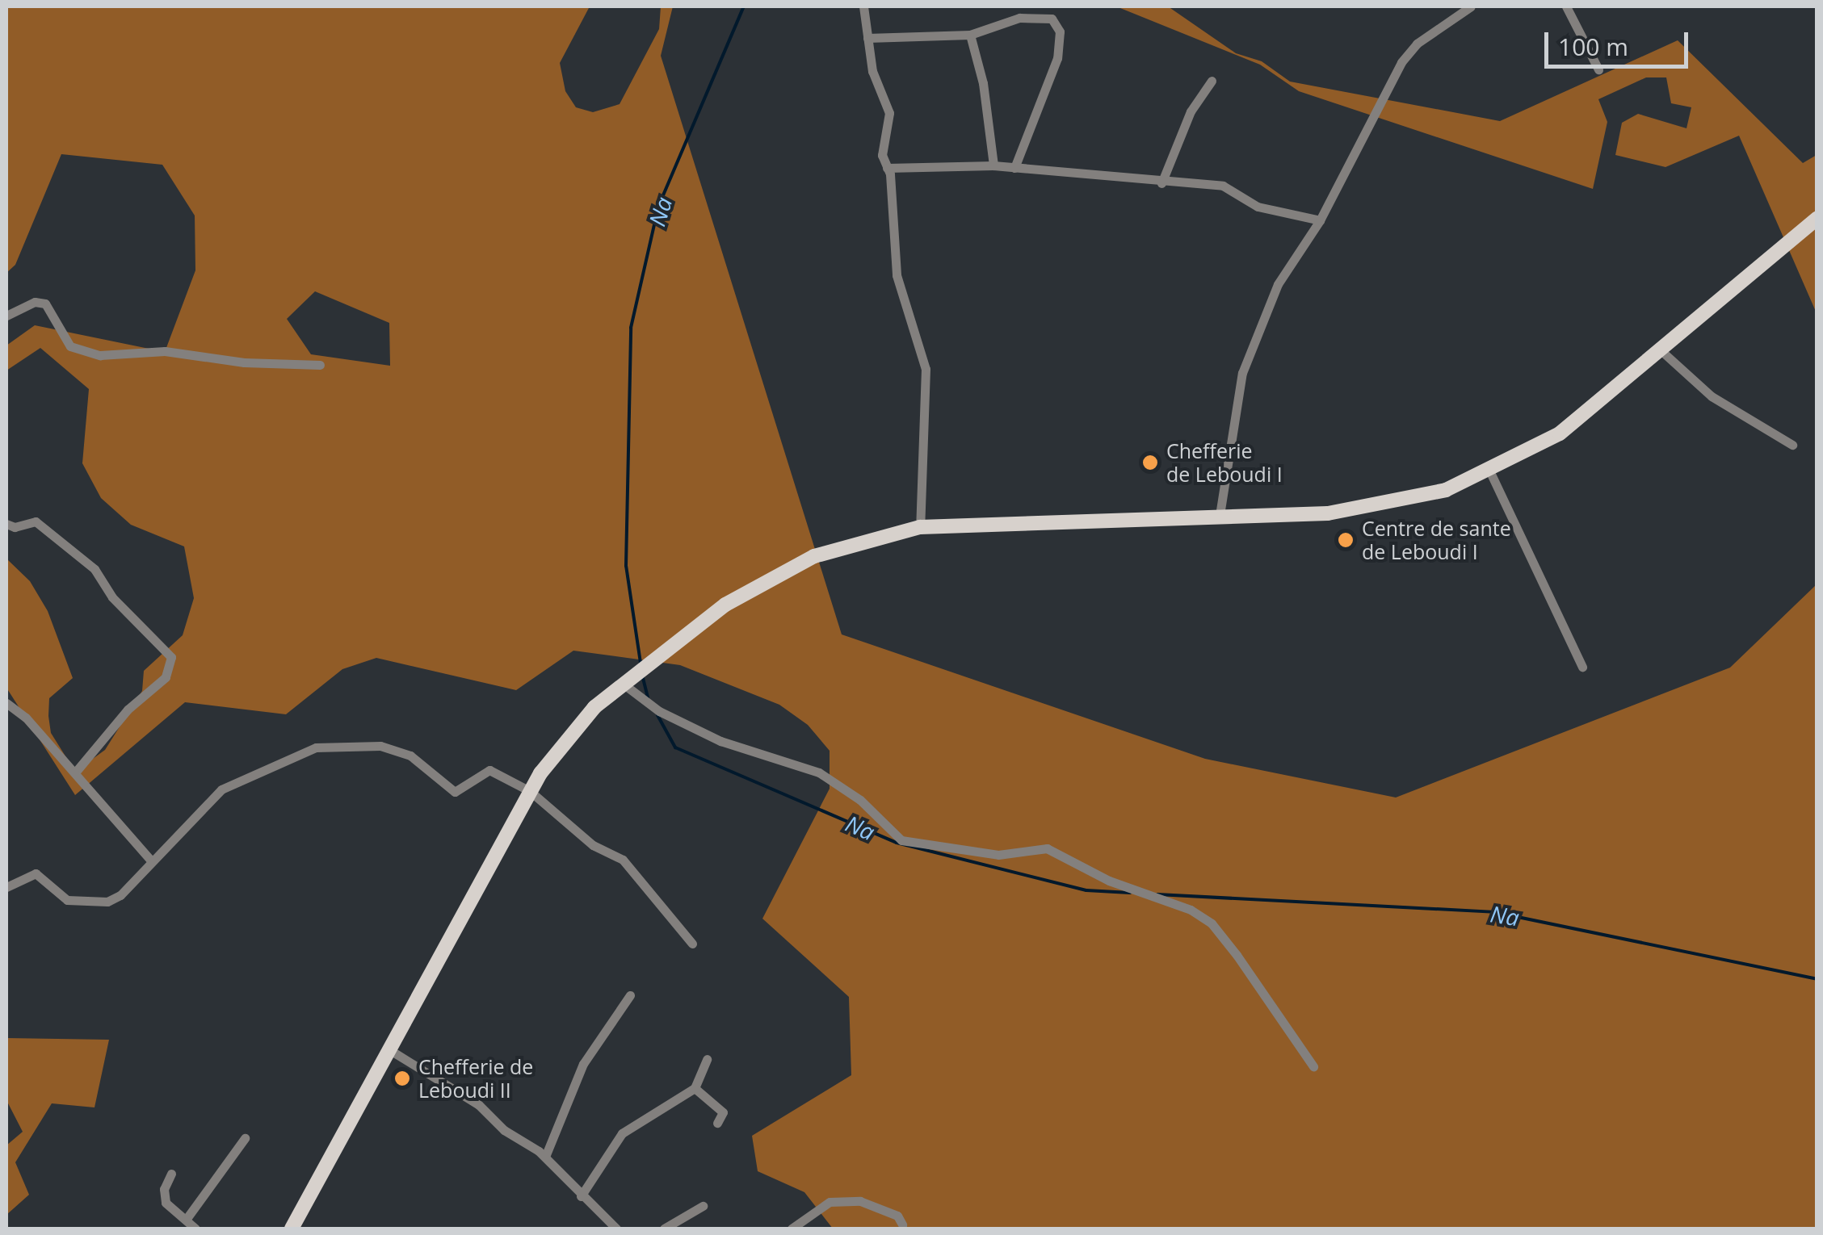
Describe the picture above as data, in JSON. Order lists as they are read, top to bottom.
{
  "water": ["Na"],
  "places": ["Chefferie de Leboudi I", "Centre de sante de Leboudi I", "Chefferie de Leboudi II"],
  "scale_bar": "100 m"
}
